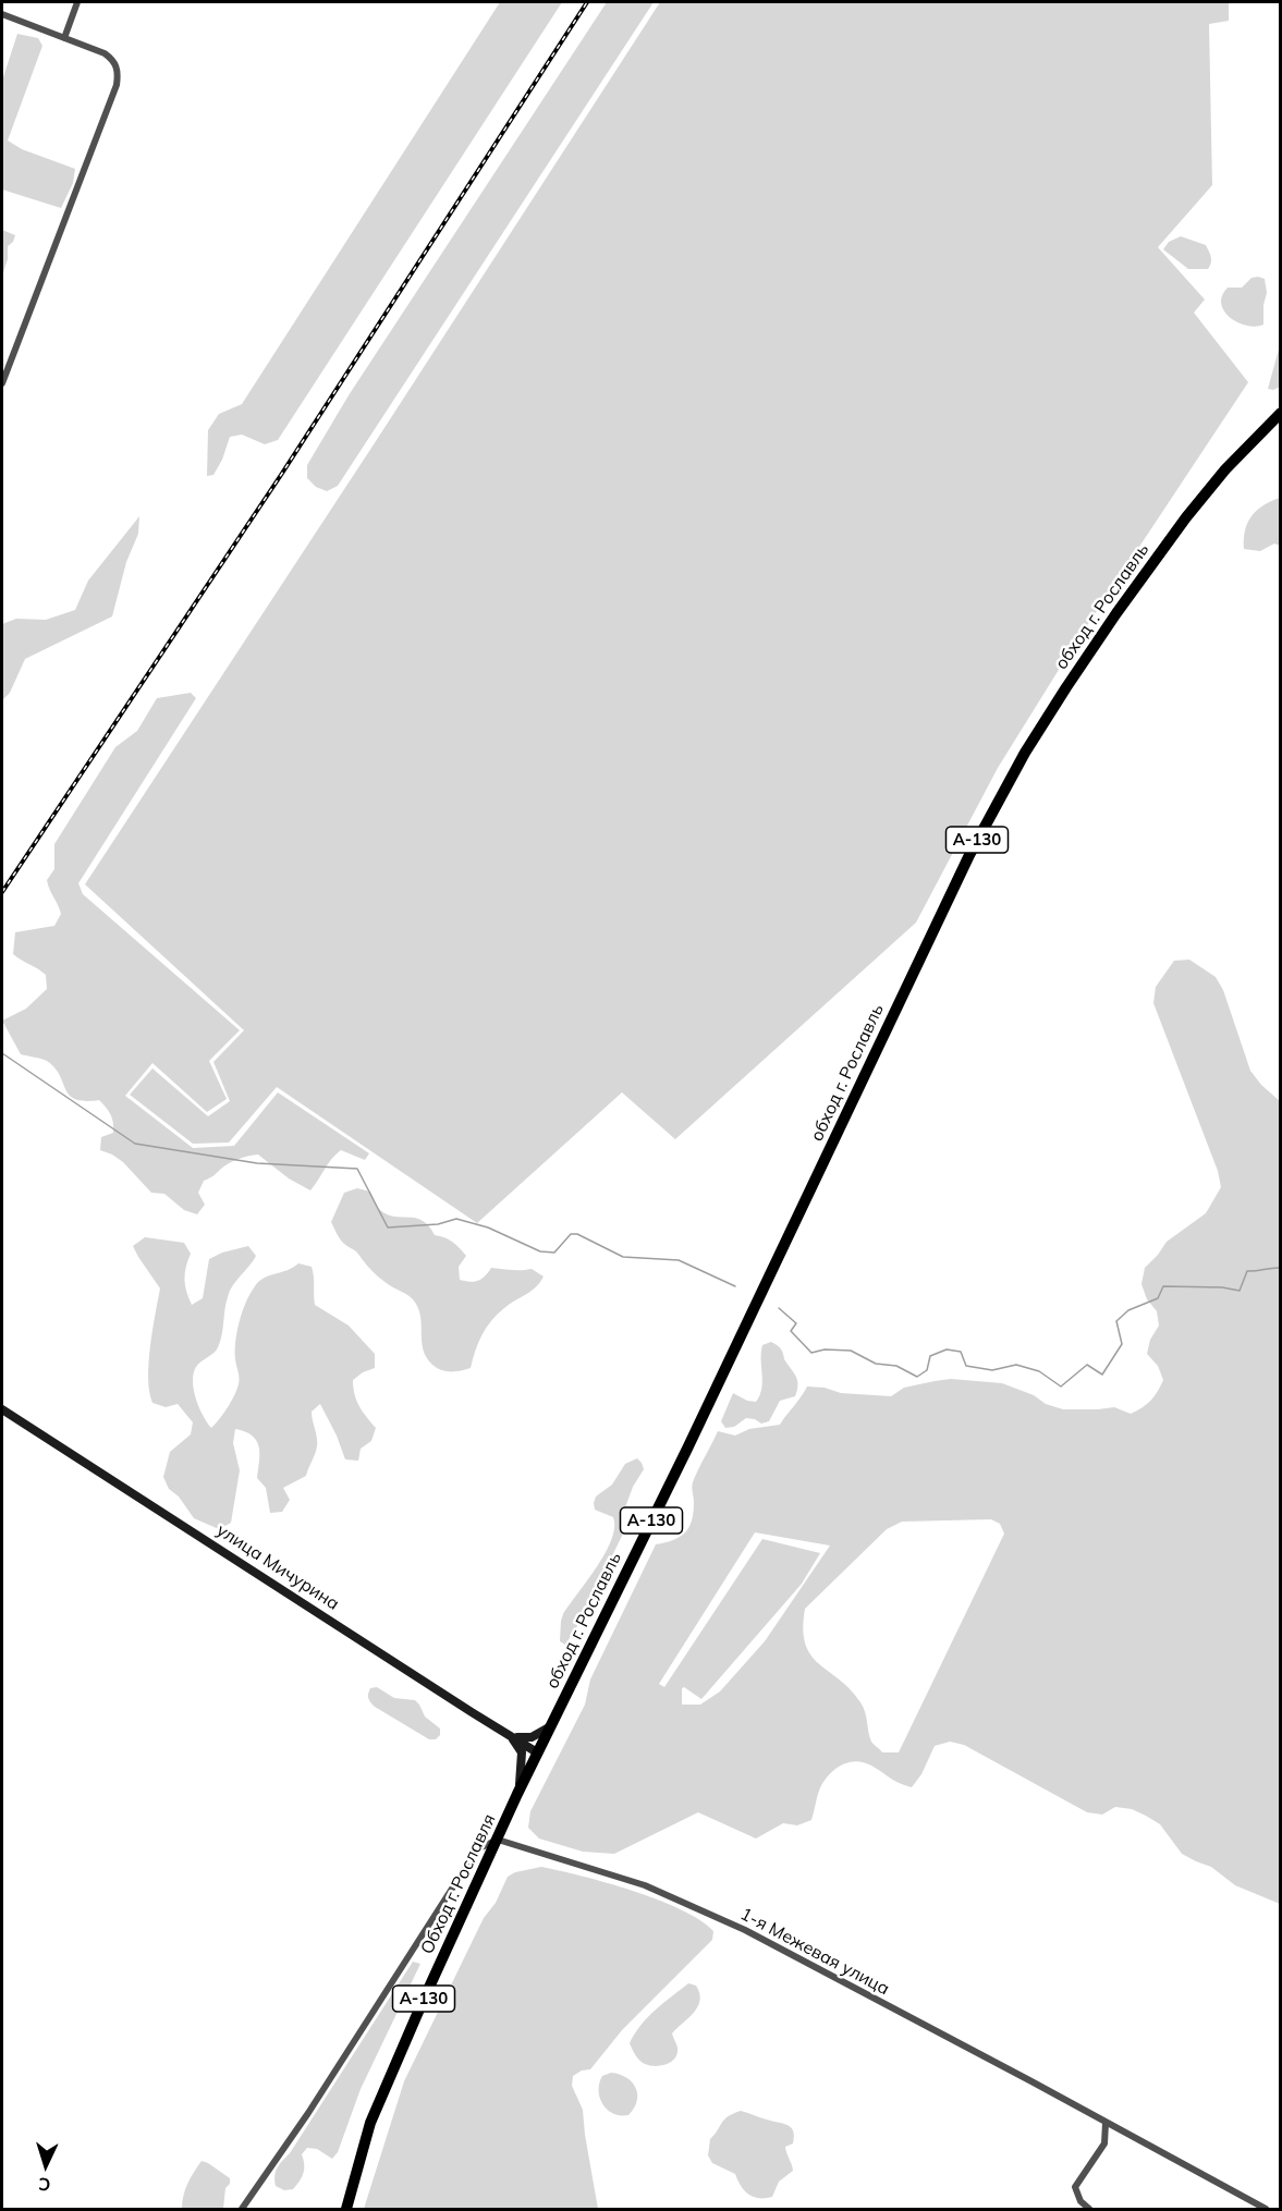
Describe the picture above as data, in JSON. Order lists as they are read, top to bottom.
{
  "streets": {
    "highway": ["обход г. Рославль", "А-130", "Обход г. Рославля"],
    "main road": ["улица Мичурина"],
    "street": ["1-я Межевая улица"]
  },
  "crossings": [
    ["обход г. Рославль", "улица Мичурина"],
    ["обход г. Рославль", "Обход г. Рославля"],
    ["Обход г. Рославля", "1-я Межевая улица"]
  ],
  "north": "bottom"
}
